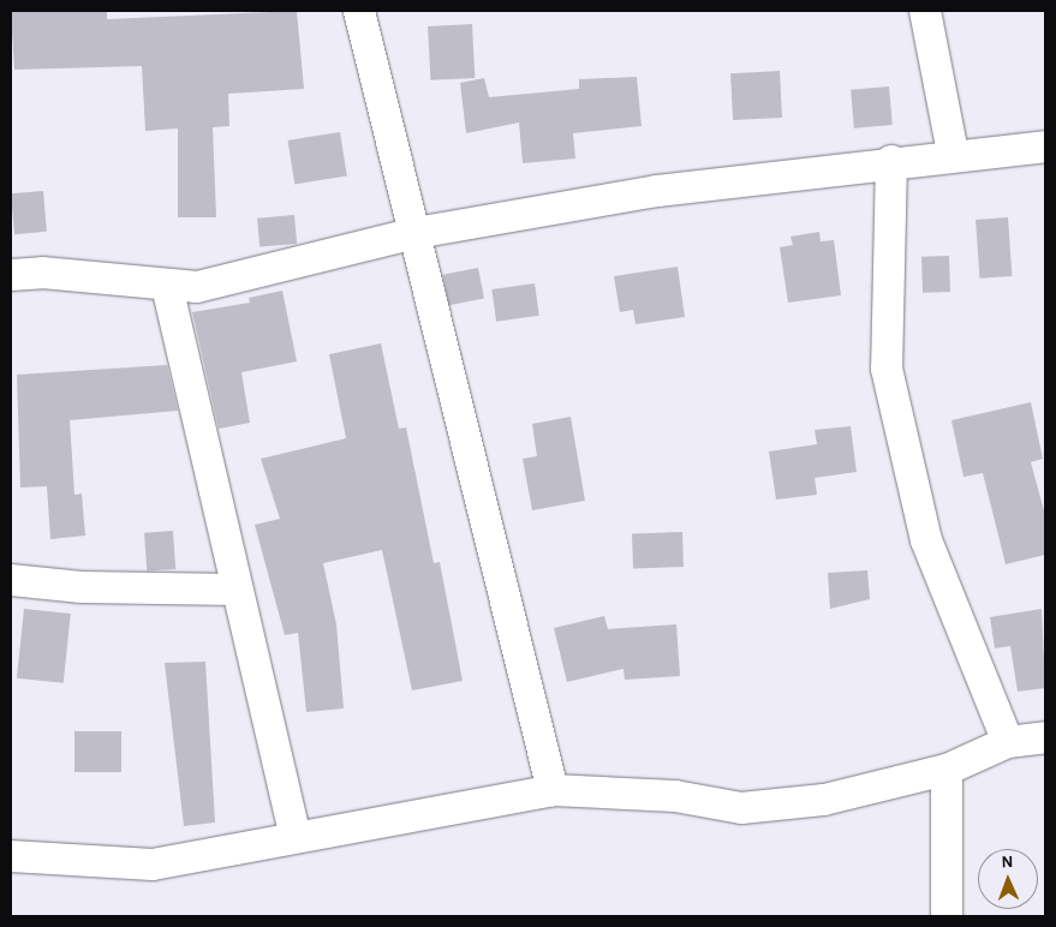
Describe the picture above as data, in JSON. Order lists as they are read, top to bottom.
{
  "north": "top"
}
